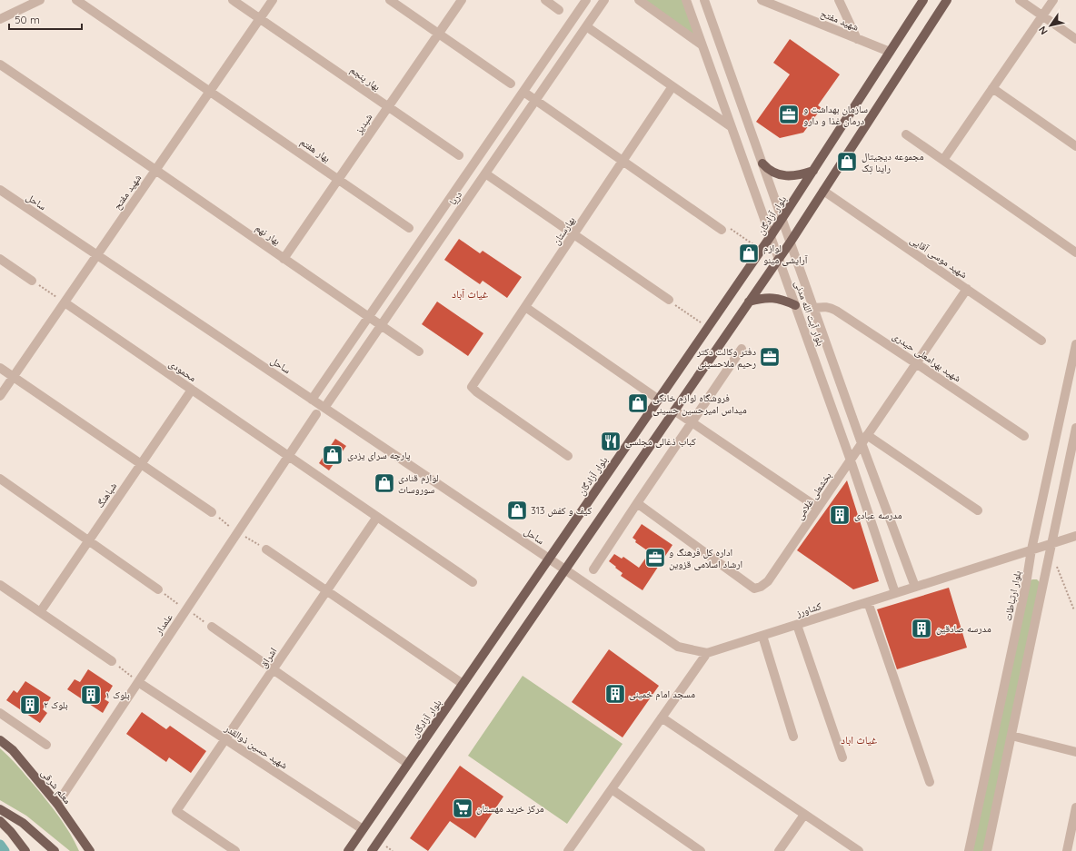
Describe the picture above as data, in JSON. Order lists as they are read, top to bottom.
{
  "streets": {
    "main road": ["بلوار آزادگان", "معلم شرقی"],
    "street": [
      "شهید مفتح",
      "بهار پنجم",
      "شبدیز",
      "بهار هفتم",
      "دریا",
      "ساحل",
      "بهارستان",
      "بهار نهم",
      "شهید موسی آقایی",
      "بلوار آیت الله مدنی",
      "شهید بهرامعلی حیدری",
      "محمودی",
      "شباهنگ",
      "بخشعلی غلامی",
      "بلوار ارتباطات",
      "کشاورز",
      "علمدار",
      "اشراق",
      "شهید حسین ذوالقدر"
    ]
  },
  "crossings": [
    ["شهید مفتح", "بهار پنجم"],
    ["شهید مفتح", "بهار هفتم"],
    ["شهید مفتح", "ساحل"],
    ["شهید مفتح", "بلوار آزادگان"],
    ["شهید مفتح", "بهار نهم"],
    ["شهید مفتح", "محمودی"],
    ["بهار پنجم", "شبدیز"],
    ["شبدیز", "بهار هفتم"],
    ["شبدیز", "بهار نهم"],
    ["دریا", "ساحل"],
    ["دریا", "بهار نهم"],
    ["ساحل", "بلوار آزادگان"],
    ["بلوار آزادگان", "بلوار آیت الله مدنی"],
    ["بلوار آزادگان", "شهید حسین ذوالقدر"],
    ["شهید موسی آقایی", "بخشعلی غلامی"],
    ["بلوار آیت الله مدنی", "شهید بهرامعلی حیدری"],
    ["بلوار آیت الله مدنی", "بخشعلی غلامی"],
    ["بلوار آیت الله مدنی", "کشاورز"],
    ["شهید بهرامعلی حیدری", "بخشعلی غلامی"],
    ["محمودی", "شباهنگ"],
    ["محمودی", "علمدار"],
    ["محمودی", "اشراق"],
    ["بلوار ارتباطات", "کشاورز"],
    ["علمدار", "شهید حسین ذوالقدر"],
    ["علمدار", "معلم شرقی"],
    ["اشراق", "شهید حسین ذوالقدر"]
  ],
  "districts": ["غیاث آباد", "غیاث اباد"],
  "places": {
    "office": ["سازمان بهداشت و درمان غذا و دارو", "دفتر وکالت دکتر رحیم ملاحسینی", "اداره کل فرهنگ و ارشاد اسلامی قزوین"],
    "shop": [
      "مجموعه دیجیتال راینا تِک",
      "لوازم آرایشی مینو",
      "فروشگاه لوازم خانگی میداس امیرحسین حسینی",
      "پارچه سرای یزدی",
      "لوازم قنادی سوروسات",
      "کیف و کفش 313"
    ],
    "restaurant": ["کباب ذغالی مجلسی"],
    "building": [
      "مدرسه عبادی",
      "مدرسه صادقین",
      "مسجد امام خمینی",
      "بلوک ۱",
      "بلوک ۲"
    ],
    "supermarket": ["مرکز خرید مهستان"]
  },
  "scale_bar": "50 m",
  "north": "bottom left"
}
